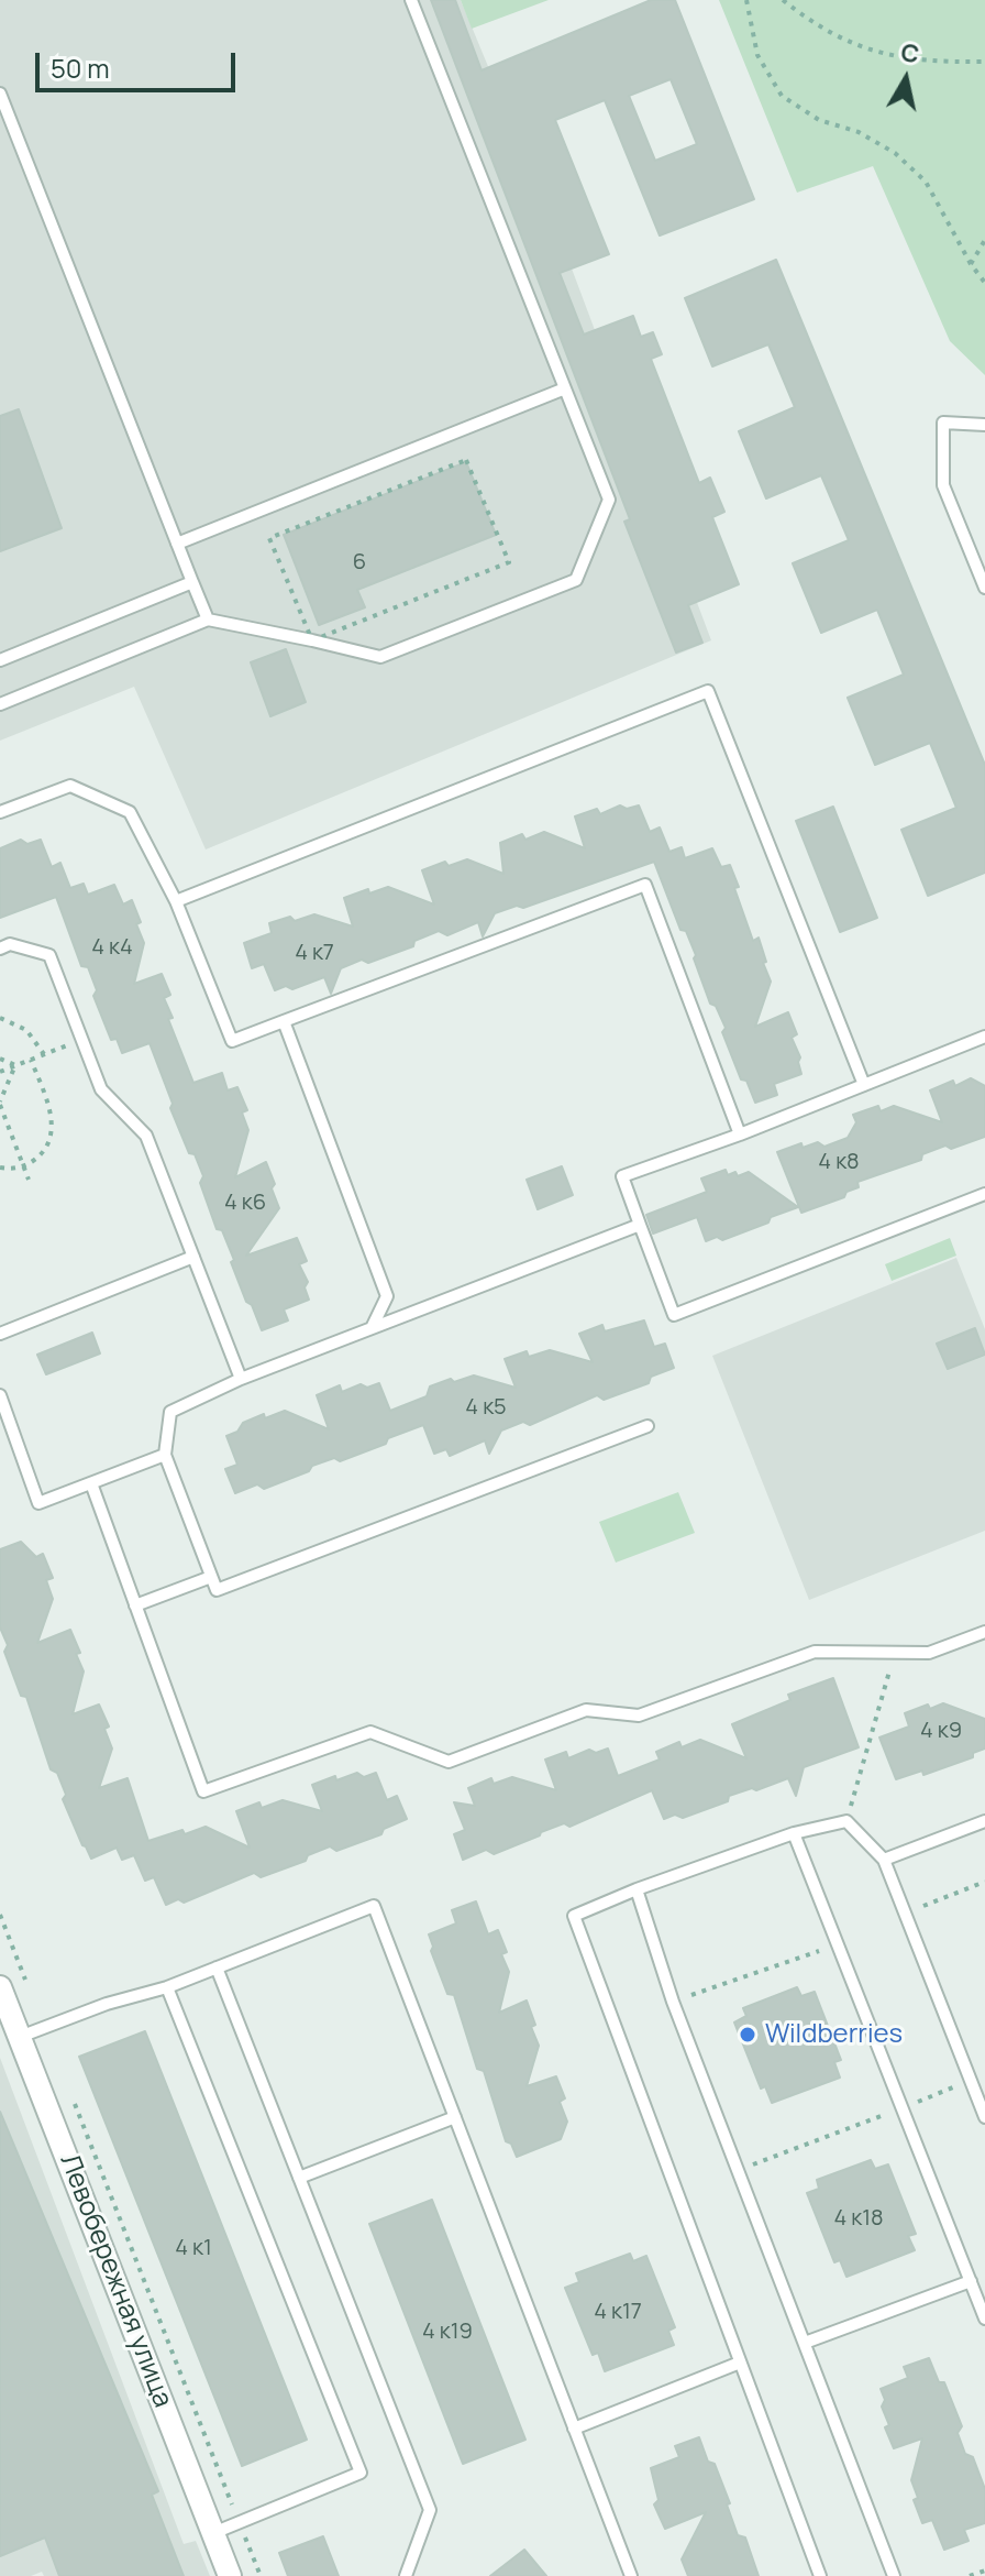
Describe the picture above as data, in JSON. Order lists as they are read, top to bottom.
{
  "streets": {
    "street": ["Левобережная улица"]
  },
  "places": ["Wildberries"],
  "house_numbers": [
    "6",
    "4 к4",
    "4 к7",
    "4 к8",
    "4 к6",
    "4 к5",
    "4 к9",
    "4 к18",
    "4 к1",
    "4 к17",
    "4 к19"
  ],
  "scale_bar": "50 m",
  "north": "top"
}
